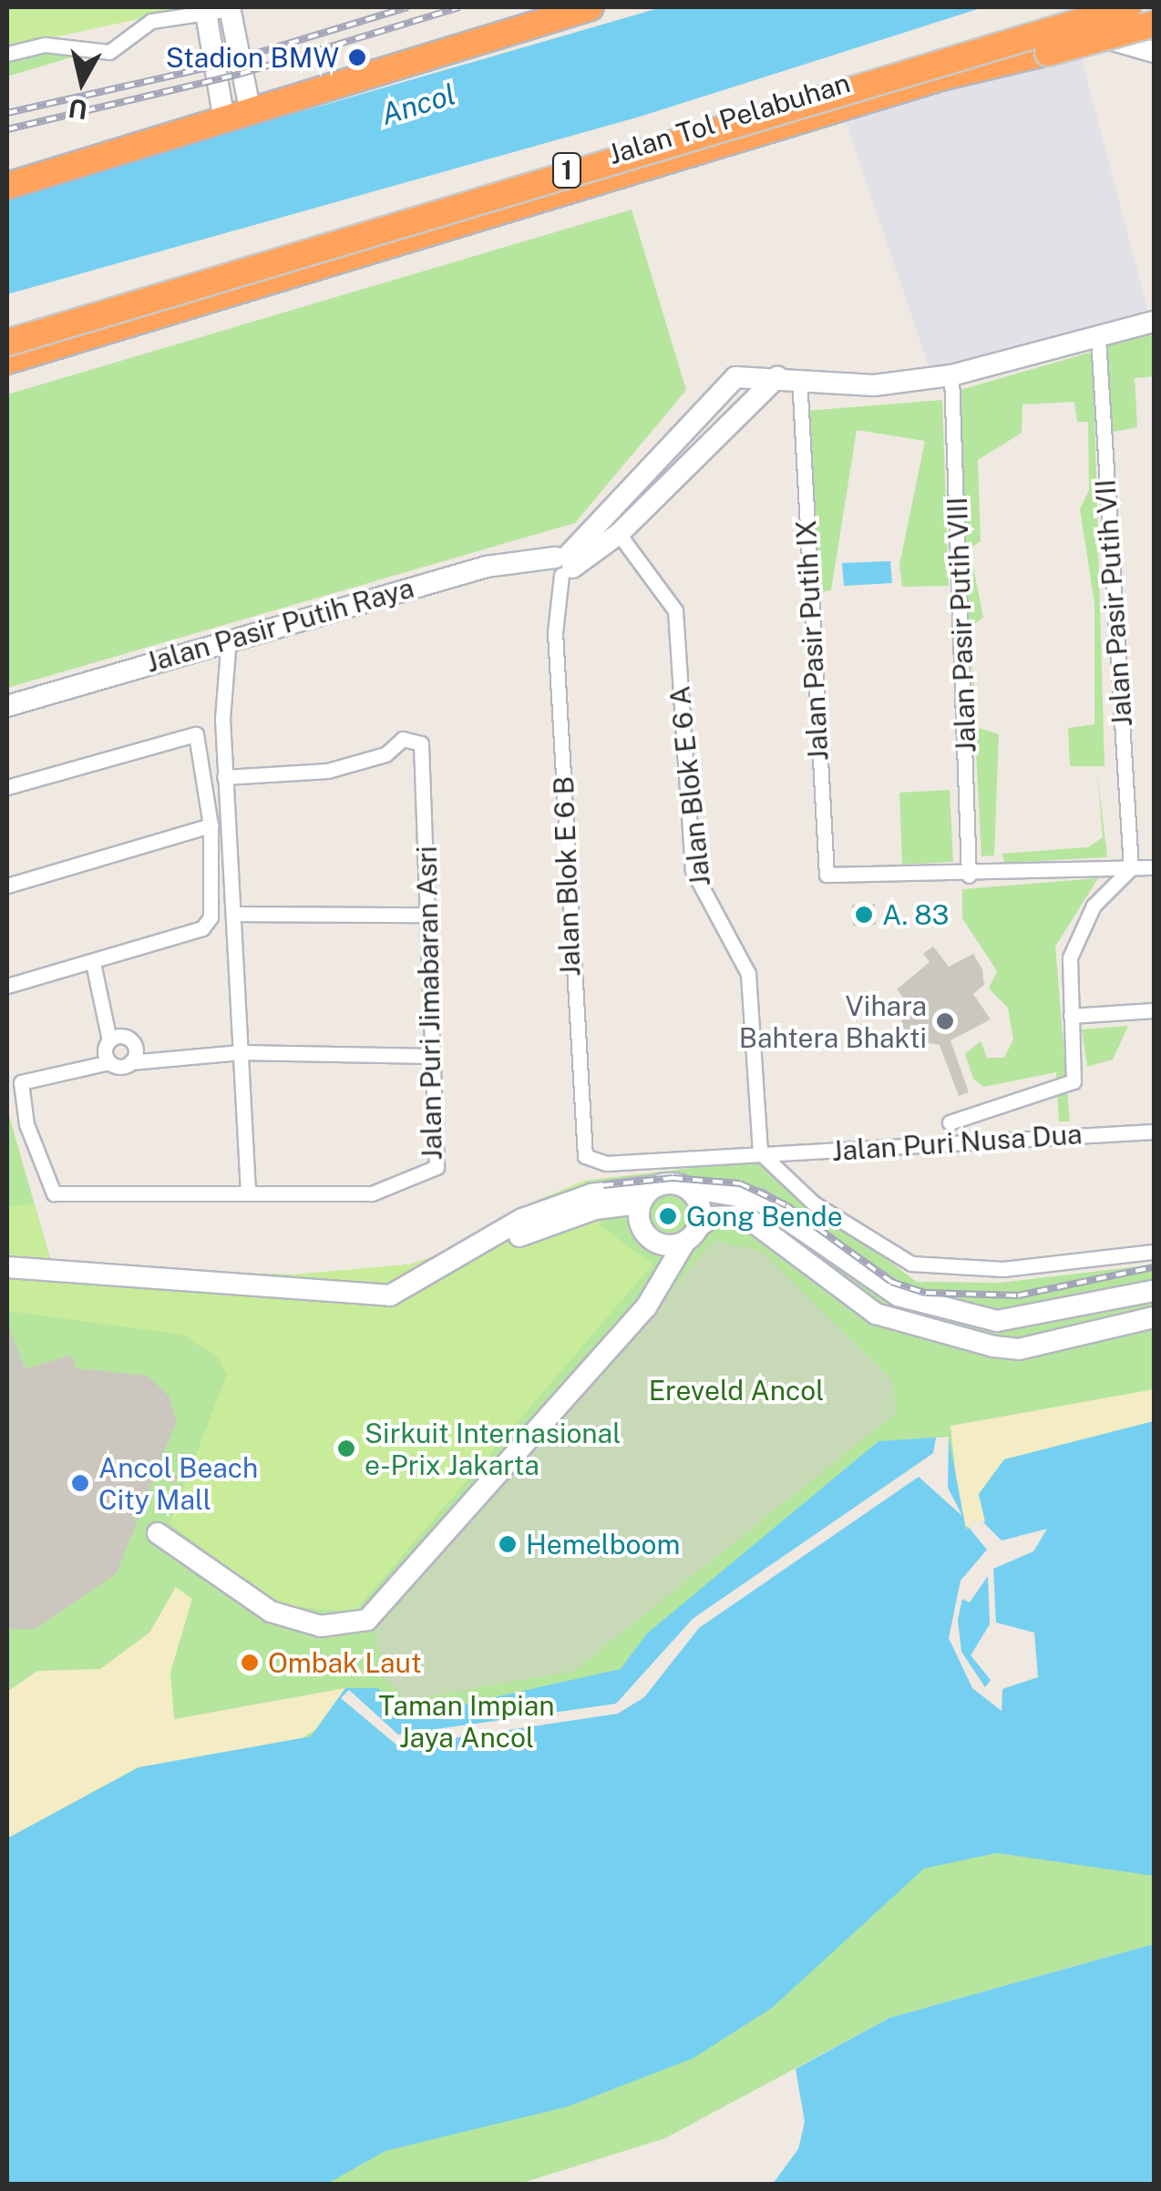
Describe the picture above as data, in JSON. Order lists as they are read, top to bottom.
{
  "streets": {
    "highway": ["Jalan Tol Pelabuhan", "1"],
    "street": [
      "Jalan Pasir Putih VII",
      "Jalan Pasir Putih Raya",
      "Jalan Pasir Putih VIII",
      "Jalan Pasir Putih IX",
      "Jalan Blok E 6 A",
      "Jalan Blok E 6 B",
      "Jalan Puri Jimabaran Asri",
      "Jalan Puri Nusa Dua"
    ]
  },
  "crossings": [
    ["Jalan Tol Pelabuhan", "1"],
    ["Jalan Pasir Putih Raya", "Jalan Blok E 6 A"],
    ["Jalan Pasir Putih Raya", "Jalan Blok E 6 B"],
    ["Jalan Pasir Putih VIII", "Jalan Pasir Putih IX"],
    ["Jalan Blok E 6 A", "Jalan Puri Nusa Dua"],
    ["Jalan Blok E 6 B", "Jalan Puri Nusa Dua"]
  ],
  "water": ["Ancol"],
  "parks": ["Ereveld Ancol", "Taman Impian Jaya Ancol"],
  "places": [
    "Stadion BMW",
    "A. 83",
    "Vihara Bahtera Bhakti",
    "Gong Bende",
    "Sirkuit Internasional e-Prix Jakarta",
    "Ancol Beach City Mall",
    "Hemelboom",
    "Ombak Laut"
  ],
  "north": "bottom"
}
